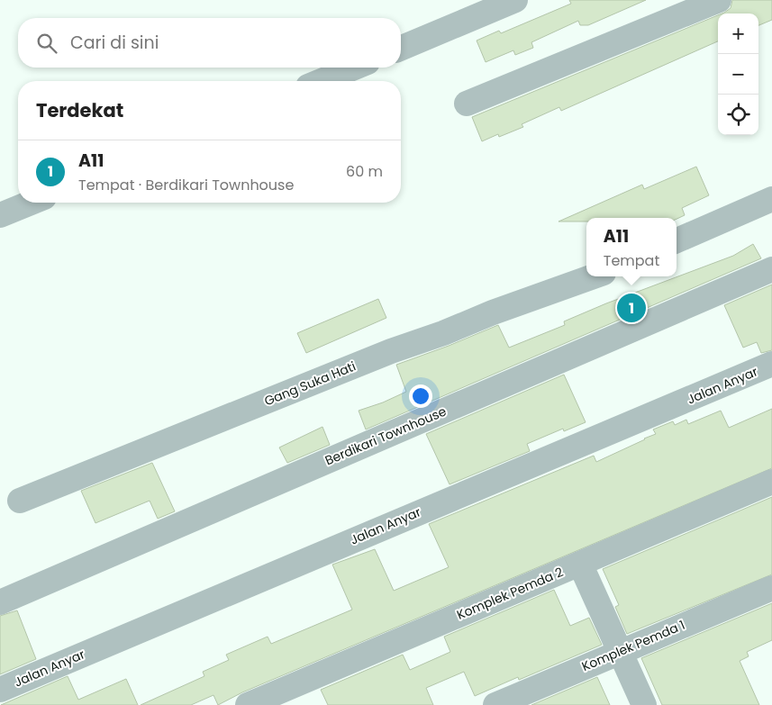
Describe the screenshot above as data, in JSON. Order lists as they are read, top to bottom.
{
  "streets": {
    "street": [
      "Gang Suka Hati",
      "Jalan Anyar",
      "Berdikari Townhouse",
      "Komplek Pemda 2",
      "Komplek Pemda 1"
    ]
  },
  "page": {
    "map_buttons": ["+", "−"],
    "search": "Cari di sini",
    "heading": "Terdekat",
    "list": [
      {
        "mark": "1",
        "name": "A11",
        "note": "Tempat · Berdikari Townhouse",
        "value": "60 m"
      }
    ],
    "popup": ["A11", "Tempat"],
    "pins": "1"
  }
}
